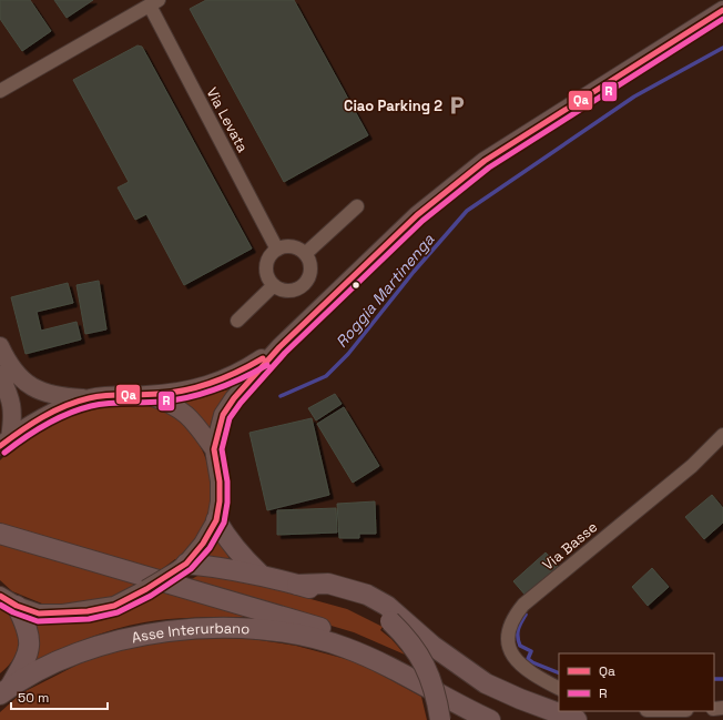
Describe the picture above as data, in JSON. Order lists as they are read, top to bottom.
{
  "streets": {
    "highway": ["Asse Interurbano"],
    "street": ["Via Levata", "Via Basse"]
  },
  "water": ["Roggia Martinenga"],
  "places": {
    "parking": ["Ciao Parking 2"]
  },
  "lines": ["transit line Qa", "transit line R"],
  "legend": ["Qa", "R"],
  "scale_bar": "50 m"
}
